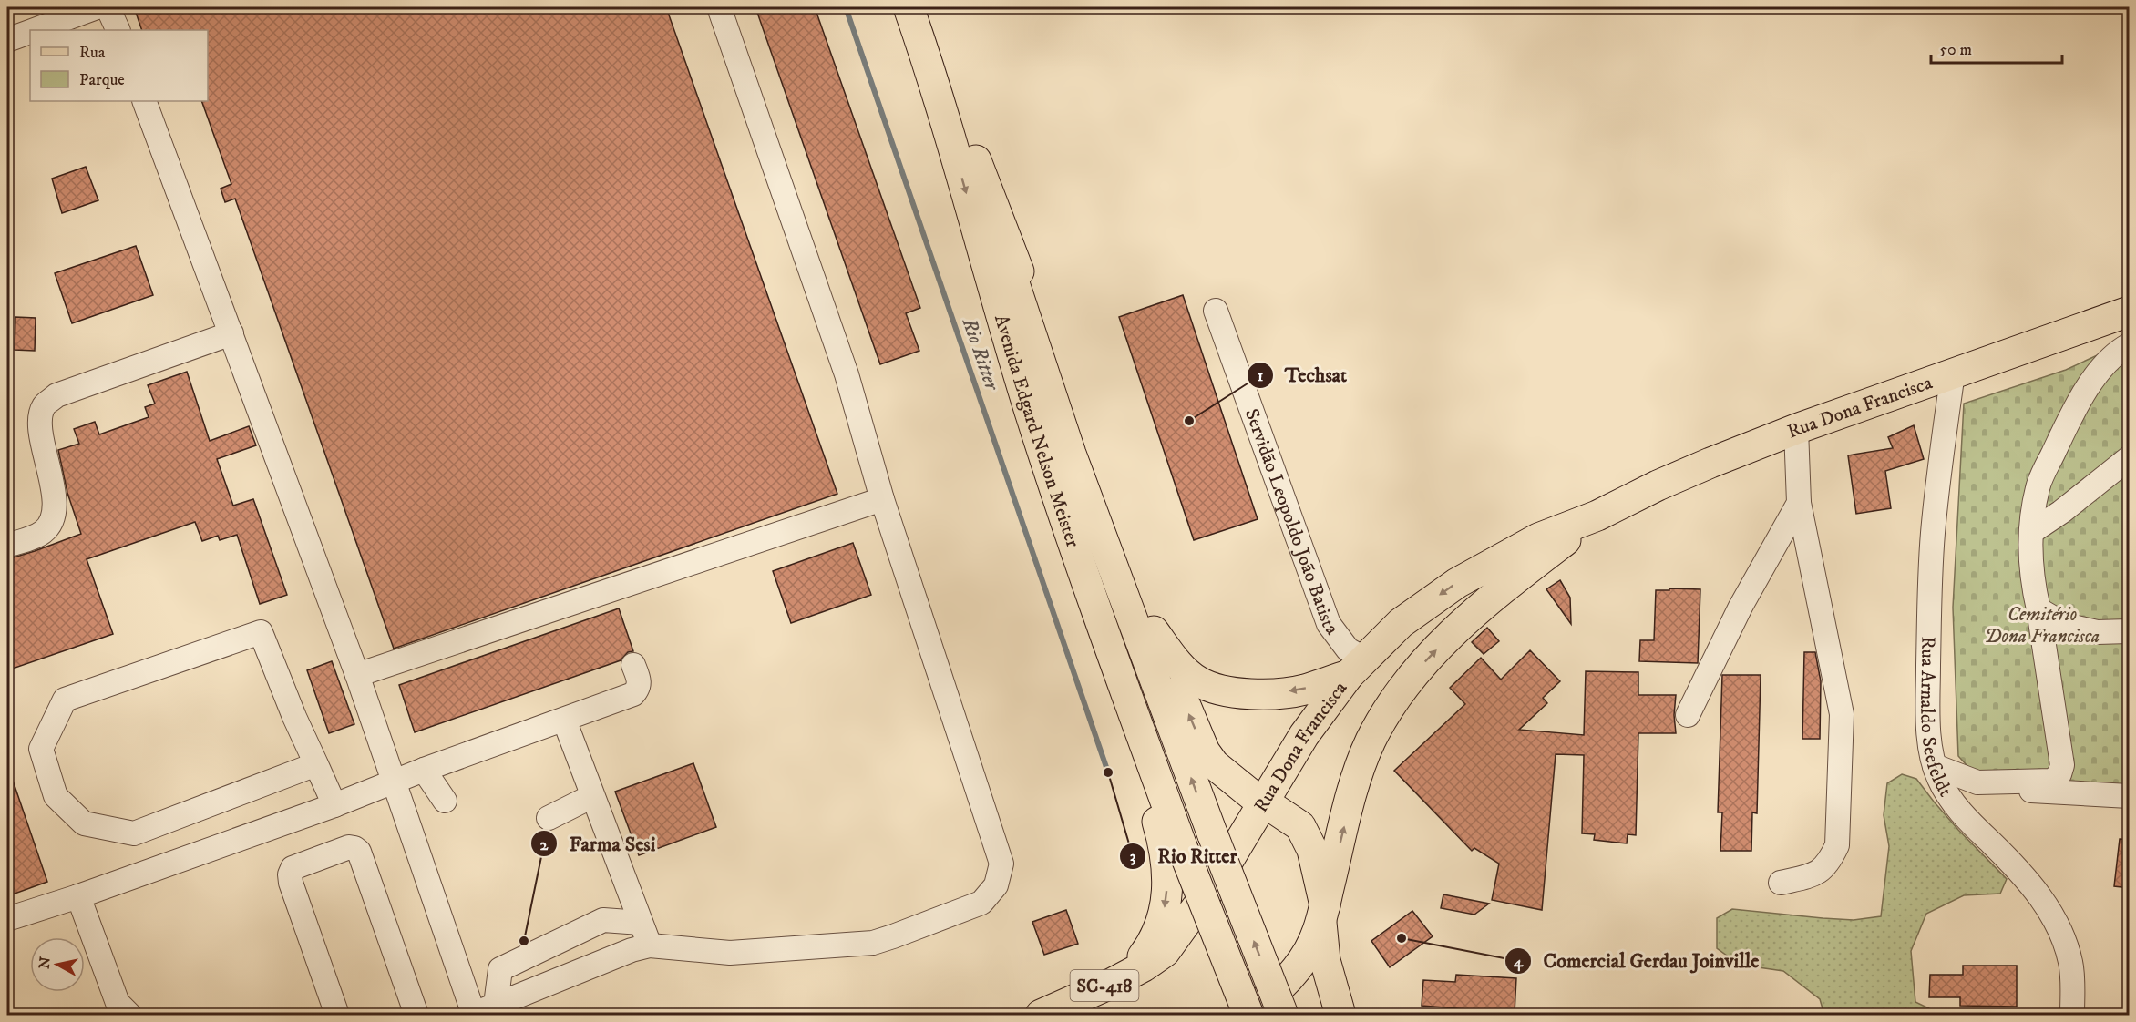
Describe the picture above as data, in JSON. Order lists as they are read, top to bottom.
{
  "streets": {
    "main road": ["Rua Dona Francisca", "Avenida Edgard Nelson Meister", "SC-418"],
    "street": ["Servidão Leopoldo João Batista", "Rua Arnaldo Seefeldt"]
  },
  "crossings": [
    ["Rua Dona Francisca", "Avenida Edgard Nelson Meister"],
    ["Rua Dona Francisca", "Servidão Leopoldo João Batista"],
    ["Rua Dona Francisca", "Rua Arnaldo Seefeldt"]
  ],
  "water": ["Rio Ritter"],
  "parks": ["Cemitério Dona Francisca"],
  "places": [
    "Techsat",
    "Rio Ritter",
    "Comercial Gerdau Joinville",
    "Farma Sesi"
  ],
  "legend": ["Rua", "Parque"],
  "scale_bar": "50 m",
  "north": "left"
}
